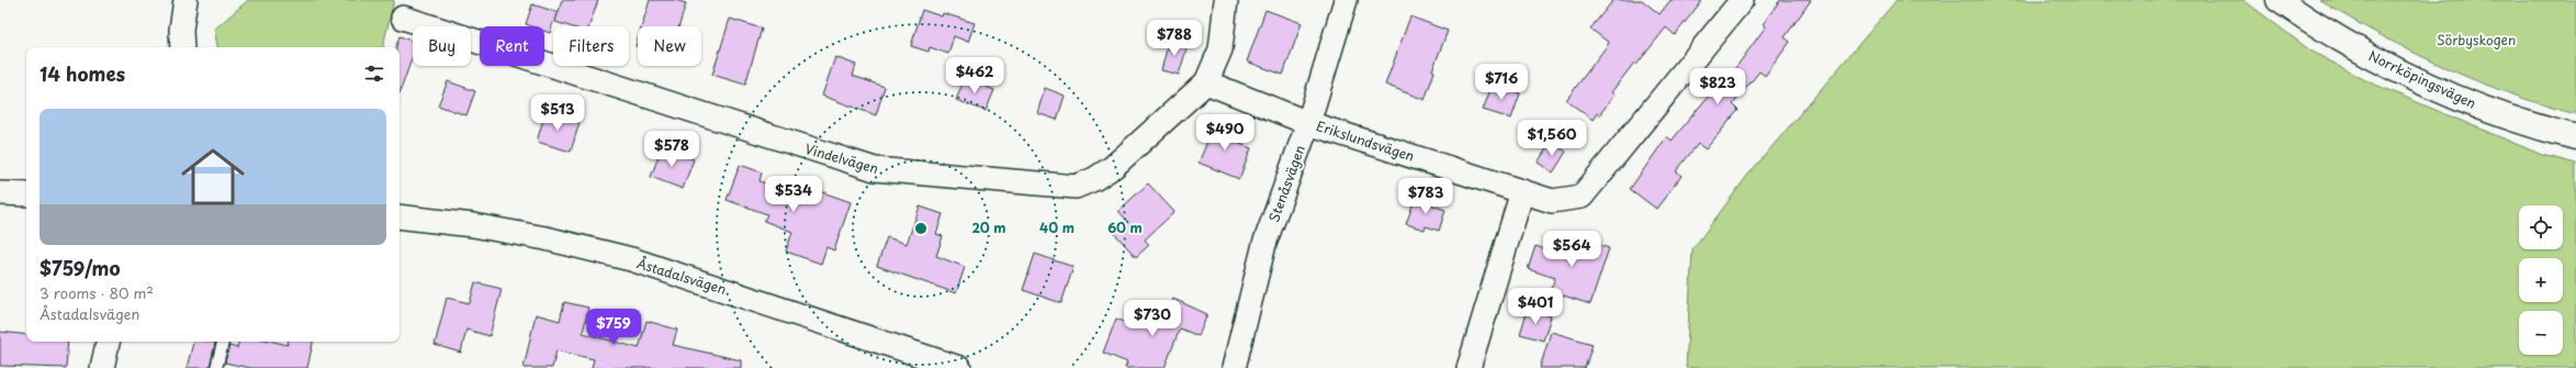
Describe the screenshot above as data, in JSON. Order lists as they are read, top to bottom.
{
  "streets": {
    "main road": ["Norrköpingsvägen"],
    "street": [
      "Erikslundsvägen",
      "Vindelvägen",
      "Stenåsvägen",
      "Åstadalsvägen"
    ]
  },
  "crossings": [
    ["Erikslundsvägen", "Stenåsvägen"]
  ],
  "parks": ["Sörbyskogen"],
  "page": {
    "price": [
      "$788",
      "$462",
      "$716",
      "$823",
      "$513",
      "$490",
      "$1,560",
      "$578",
      "$534",
      "$783",
      "$564",
      "$401",
      "$730",
      "$759"
    ],
    "chip": [
      "Buy",
      "Rent",
      "Filters",
      "New"
    ],
    "heading": "14 homes",
    "list": [
      {
        "name": "$759/mo",
        "note": "3 rooms · 80 m² · Åstadalsvägen"
      }
    ],
    "map_buttons": ["+", "−"]
  },
  "rings": ["20 m", "40 m", "60 m"]
}
